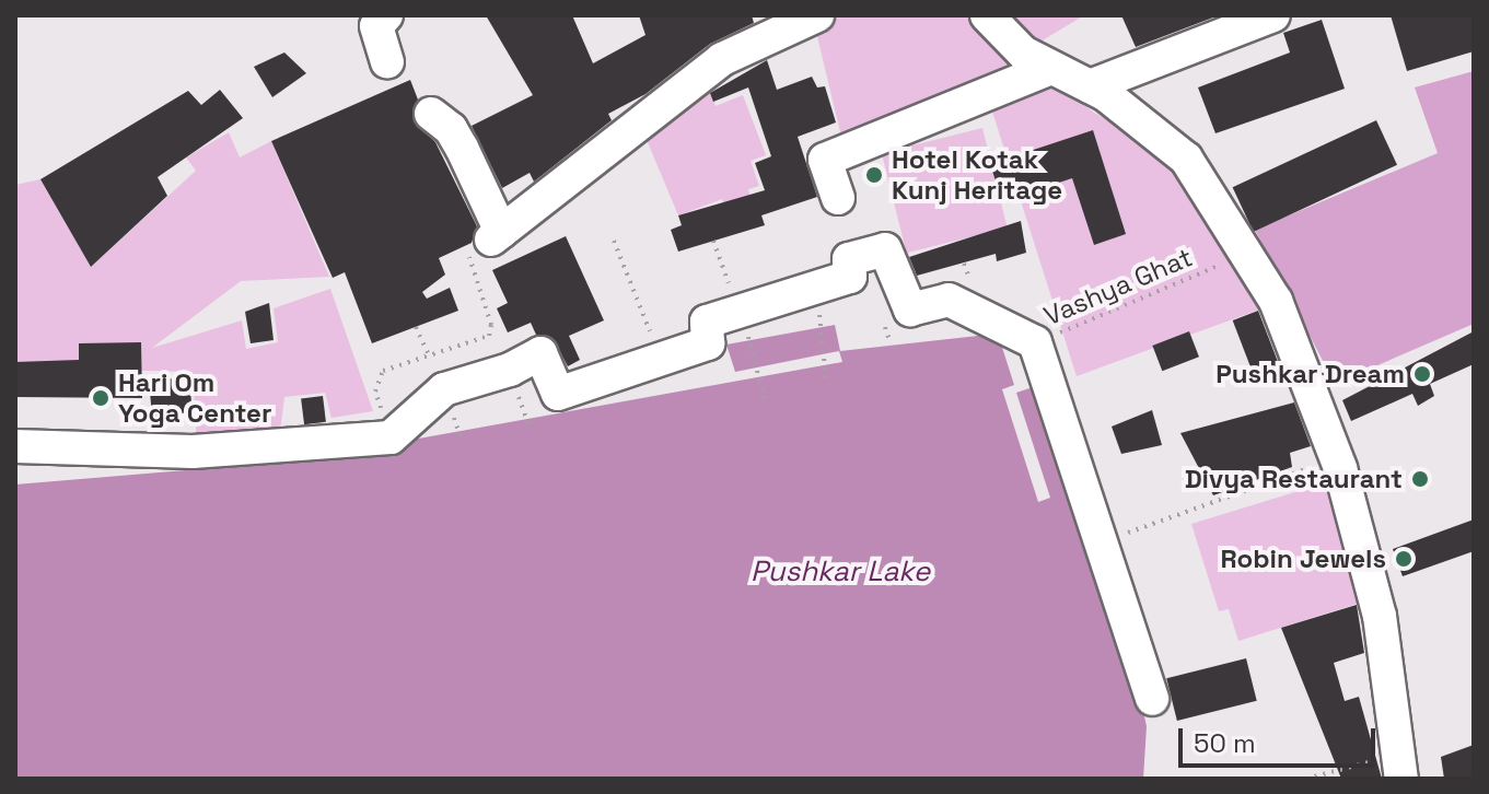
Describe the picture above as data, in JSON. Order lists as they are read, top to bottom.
{
  "streets": {
    "path": ["Vashya Ghat"]
  },
  "water": ["Pushkar Lake"],
  "places": [
    "Hotel Kotak Kunj Heritage",
    "Pushkar Dream",
    "Hari Om Yoga Center",
    "Divya Restaurant",
    "Robin Jewels"
  ],
  "scale_bar": "50 m"
}
